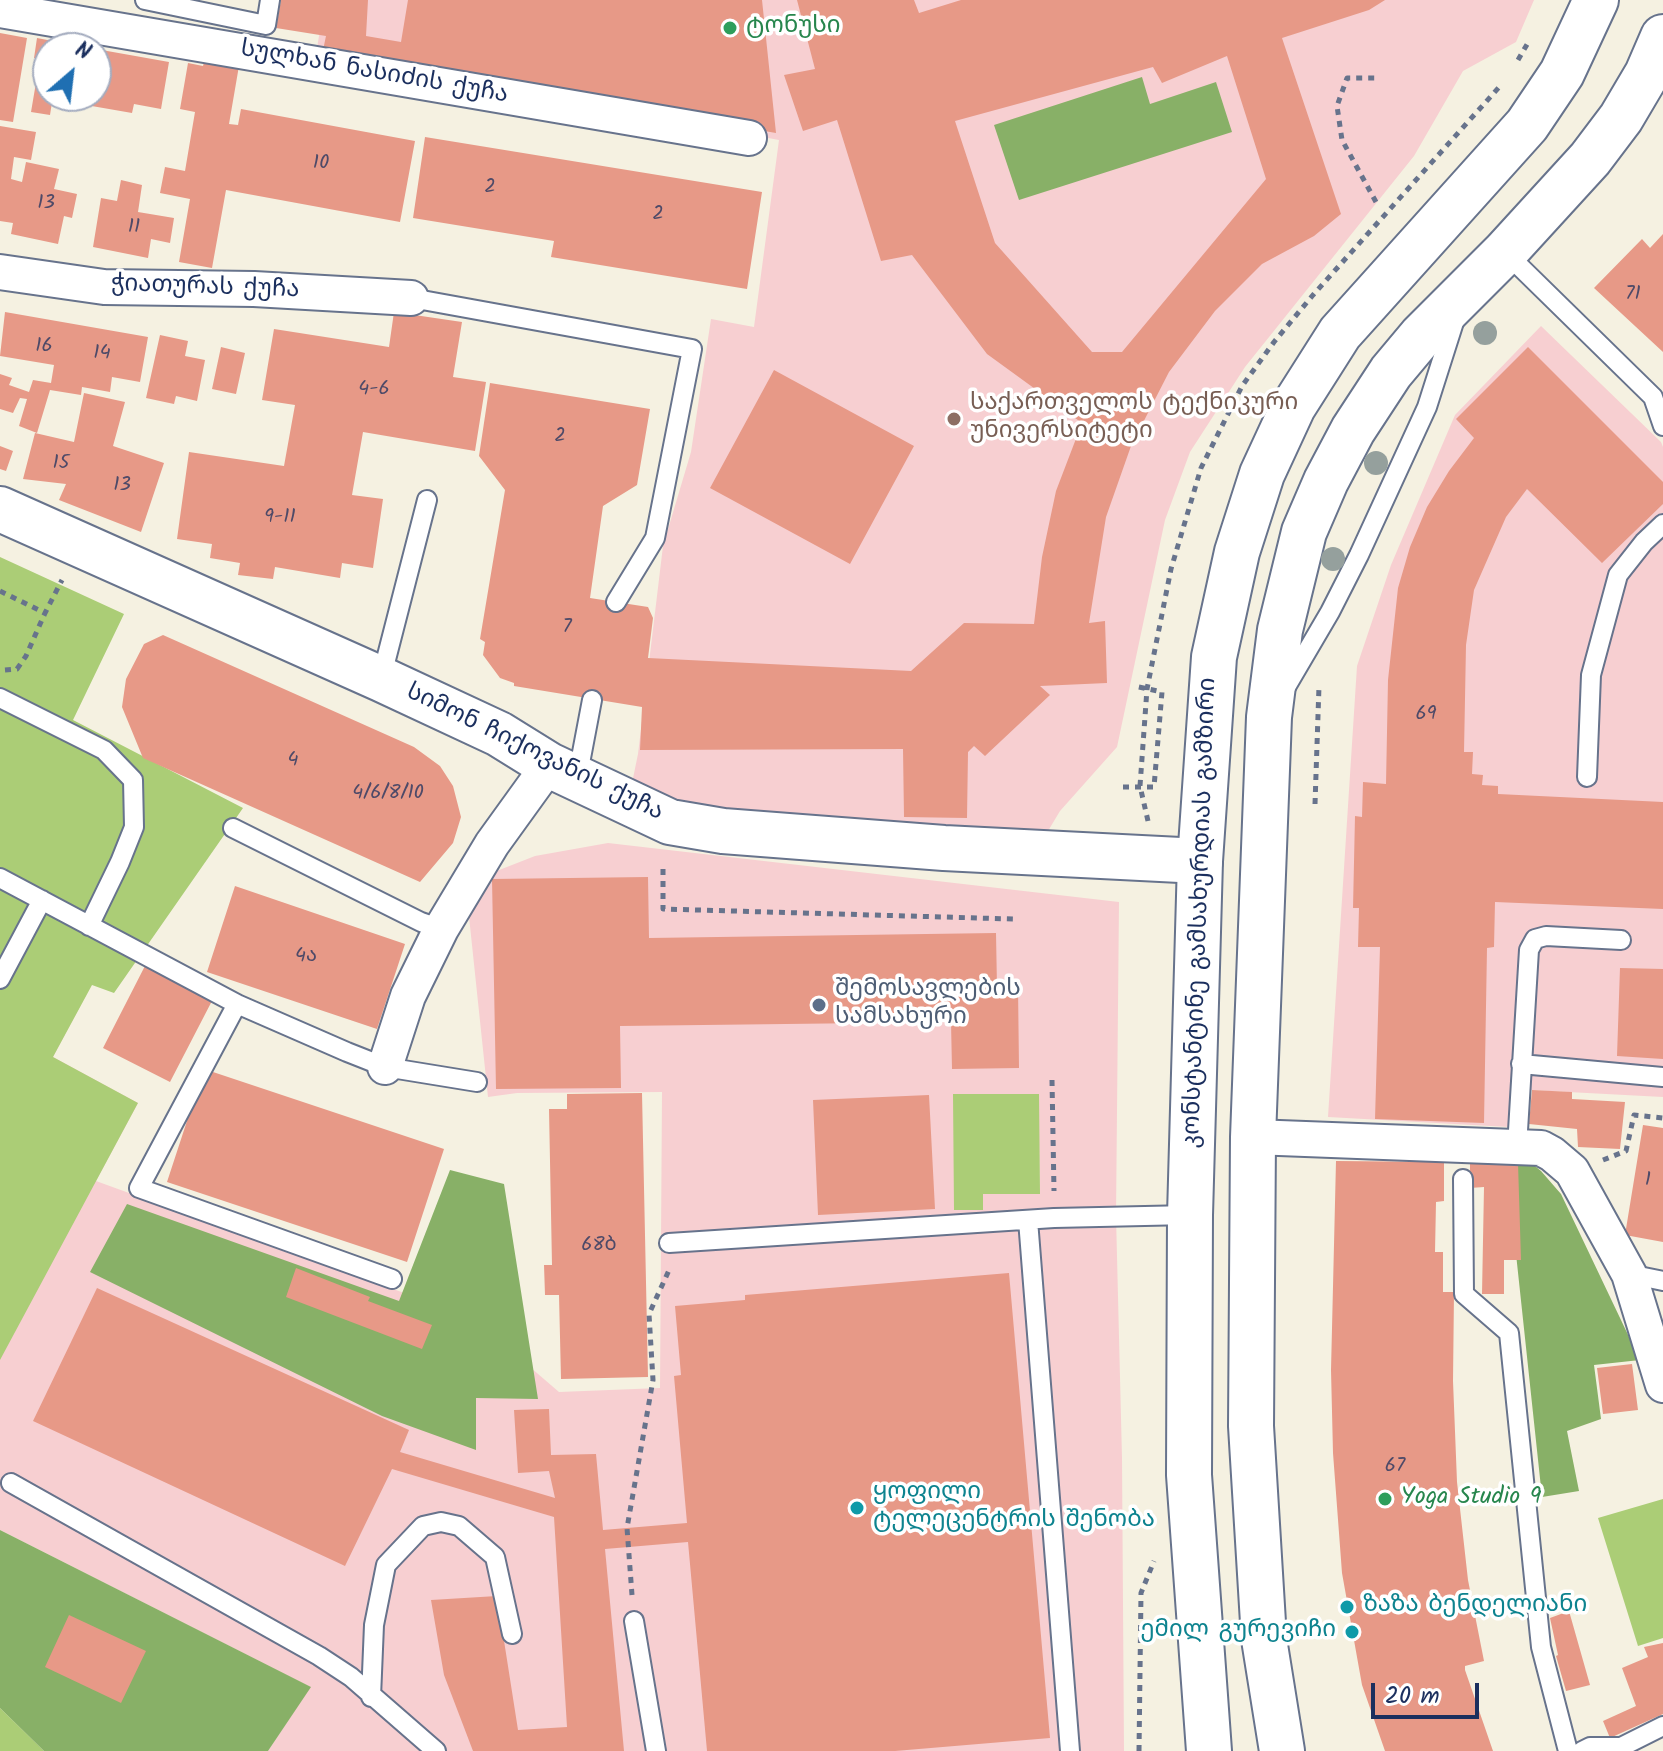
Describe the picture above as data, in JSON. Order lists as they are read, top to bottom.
{
  "streets": {
    "main road": ["სიმონ ჩიქოვანის ქუჩა", "კონსტანტინე გამსახურდიას გამზირი"],
    "street": ["სულხან ნასიძის ქუჩა", "ჭიათურას ქუჩა"]
  },
  "crossings": [
    ["სიმონ ჩიქოვანის ქუჩა", "კონსტანტინე გამსახურდიას გამზირი"]
  ],
  "places": [
    "ტონუსი",
    "საქართველოს ტექნიკური უნივერსიტეტი",
    "შემოსავლების სამსახური",
    "Yoga Studio 9",
    "ყოფილი ტელეცენტრის შენობა",
    "ზაზა ბენდელიანი",
    "ემილ გურევიჩი"
  ],
  "house_numbers": [
    "10",
    "2",
    "13",
    "2",
    "11",
    "71",
    "16",
    "14",
    "4-6",
    "2",
    "15",
    "13",
    "9-11",
    "7",
    "69",
    "4",
    "4/6/8/10",
    "4ა",
    "1",
    "68ბ",
    "67"
  ],
  "scale_bar": "20 m",
  "north": "top right"
}
